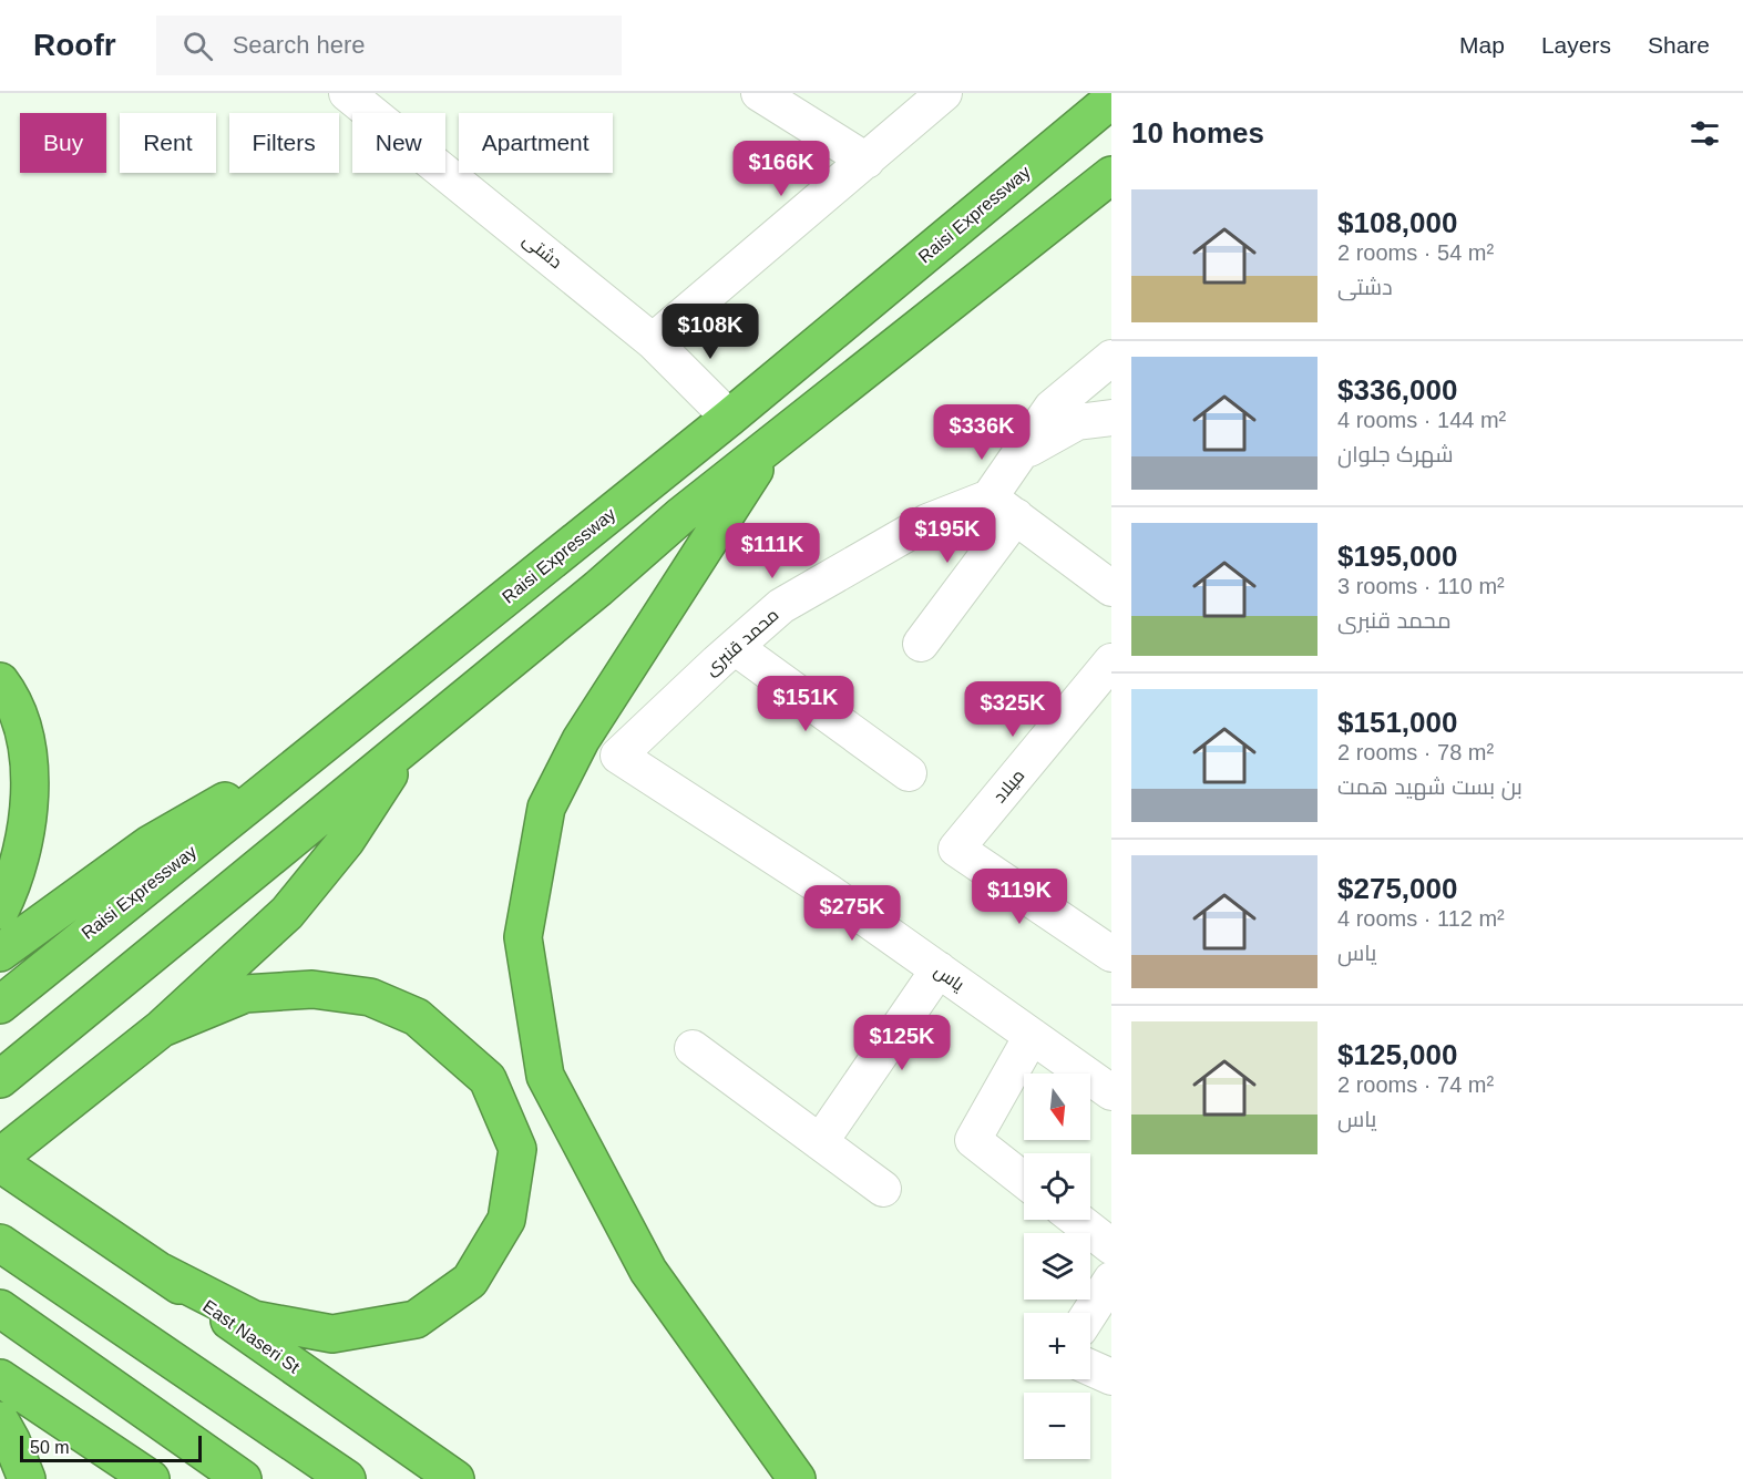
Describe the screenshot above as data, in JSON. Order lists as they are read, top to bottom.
{
  "streets": {
    "highway": ["Raisi Expressway", "East Naseri St"],
    "street": [
      "دشتی",
      "محمد قنبری",
      "میلاد",
      "یاس"
    ]
  },
  "crossings": [
    ["Raisi Expressway", "دشتی"],
    ["محمد قنبری", "یاس"]
  ],
  "scale_bar": "50 m",
  "north": "bottom",
  "page": {
    "header": "Roofr",
    "search": "Search here",
    "nav": ["Map", "Layers", "Share"],
    "heading": "10 homes",
    "chip": [
      "Buy",
      "Rent",
      "Filters",
      "New",
      "Apartment"
    ],
    "price": [
      "$166K",
      "$108K",
      "$336K",
      "$195K",
      "$111K",
      "$151K",
      "$325K",
      "$119K",
      "$275K",
      "$125K"
    ],
    "list": [
      {
        "name": "$108,000",
        "note": "2 rooms · 54 m² · دشتی"
      },
      {
        "name": "$336,000",
        "note": "4 rooms · 144 m² · شهرک جلوان"
      },
      {
        "name": "$195,000",
        "note": "3 rooms · 110 m² · محمد قنبری"
      },
      {
        "name": "$151,000",
        "note": "2 rooms · 78 m² · بن بست شهید همت"
      },
      {
        "name": "$275,000",
        "note": "4 rooms · 112 m² · یاس"
      },
      {
        "name": "$125,000",
        "note": "2 rooms · 74 m² · یاس"
      }
    ],
    "map_buttons": ["+", "−"],
    "scale": "50 m"
  }
}
